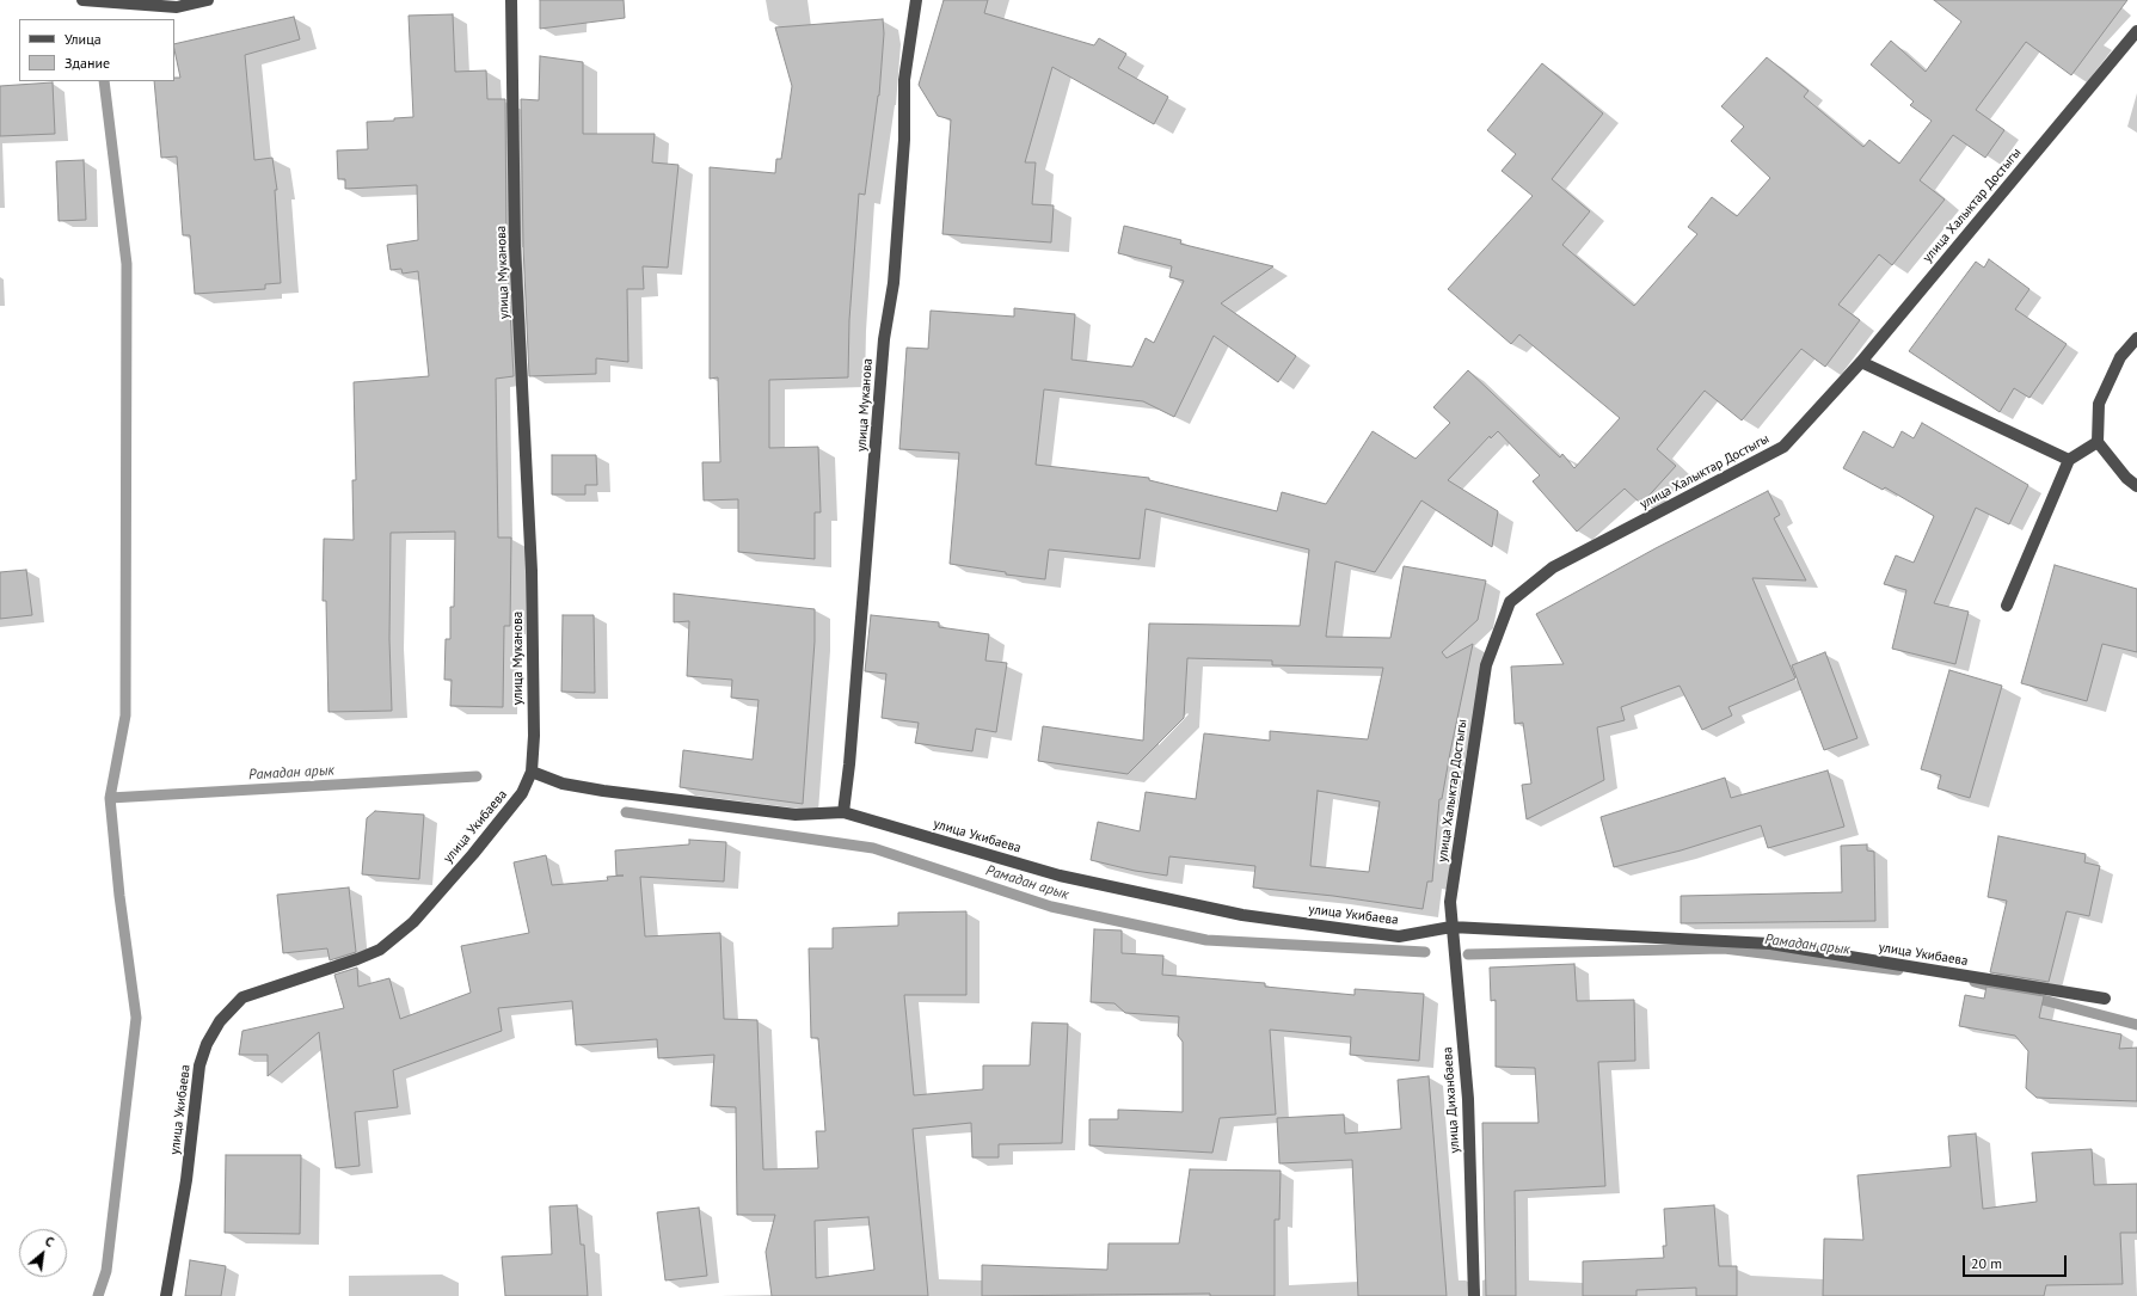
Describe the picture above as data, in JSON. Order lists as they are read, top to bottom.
{
  "streets": {
    "street": [
      "улица Халыктар Достыгы",
      "улица Муканова",
      "улица Укибаева",
      "улица Диханбаева"
    ]
  },
  "crossings": [
    ["улица Халыктар Достыгы", "улица Диханбаева"],
    ["улица Муканова", "улица Укибаева"],
    ["улица Укибаева", "улица Диханбаева"]
  ],
  "water": ["Рамадан арык"],
  "legend": ["Улица", "Здание"],
  "scale_bar": "20 m",
  "north": "top right"
}
